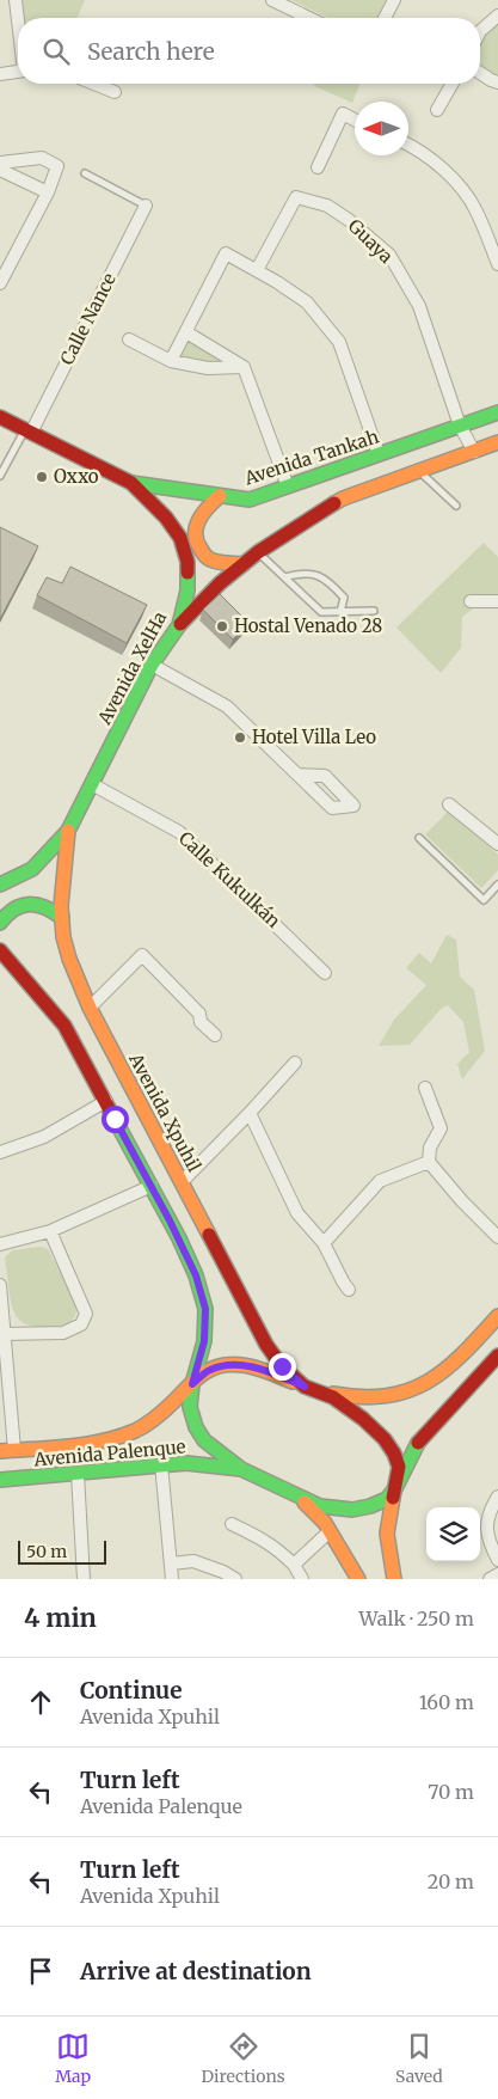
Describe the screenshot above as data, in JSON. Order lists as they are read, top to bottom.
{
  "streets": {
    "street": [
      "Guaya",
      "Calle Nance",
      "Avenida Tankah",
      "Avenida XelHa",
      "Calle Kukulkán",
      "Avenida Xpuhil",
      "Avenida Palenque"
    ]
  },
  "crossings": [
    ["Guaya", "Avenida Tankah"],
    ["Calle Nance", "Avenida XelHa"],
    ["Avenida Tankah", "Avenida XelHa"],
    ["Avenida XelHa", "Calle Kukulkán"],
    ["Avenida XelHa", "Avenida Xpuhil"],
    ["Avenida Xpuhil", "Avenida Palenque"]
  ],
  "places": ["Oxxo", "Hostal Venado 28", "Hotel Villa Leo"],
  "scale_bar": "50 m",
  "north": "left",
  "page": {
    "search": "Search here",
    "scale": "50 m",
    "heading": ["4 min", "Walk · 250 m"],
    "list": [
      ["Continue", "Avenida Xpuhil", "160 m"],
      ["Turn left", "Avenida Palenque", "70 m"],
      ["Turn left", "Avenida Xpuhil", "20 m"],
      "Arrive at destination"
    ],
    "nav": ["Map", "Directions", "Saved"]
  }
}
